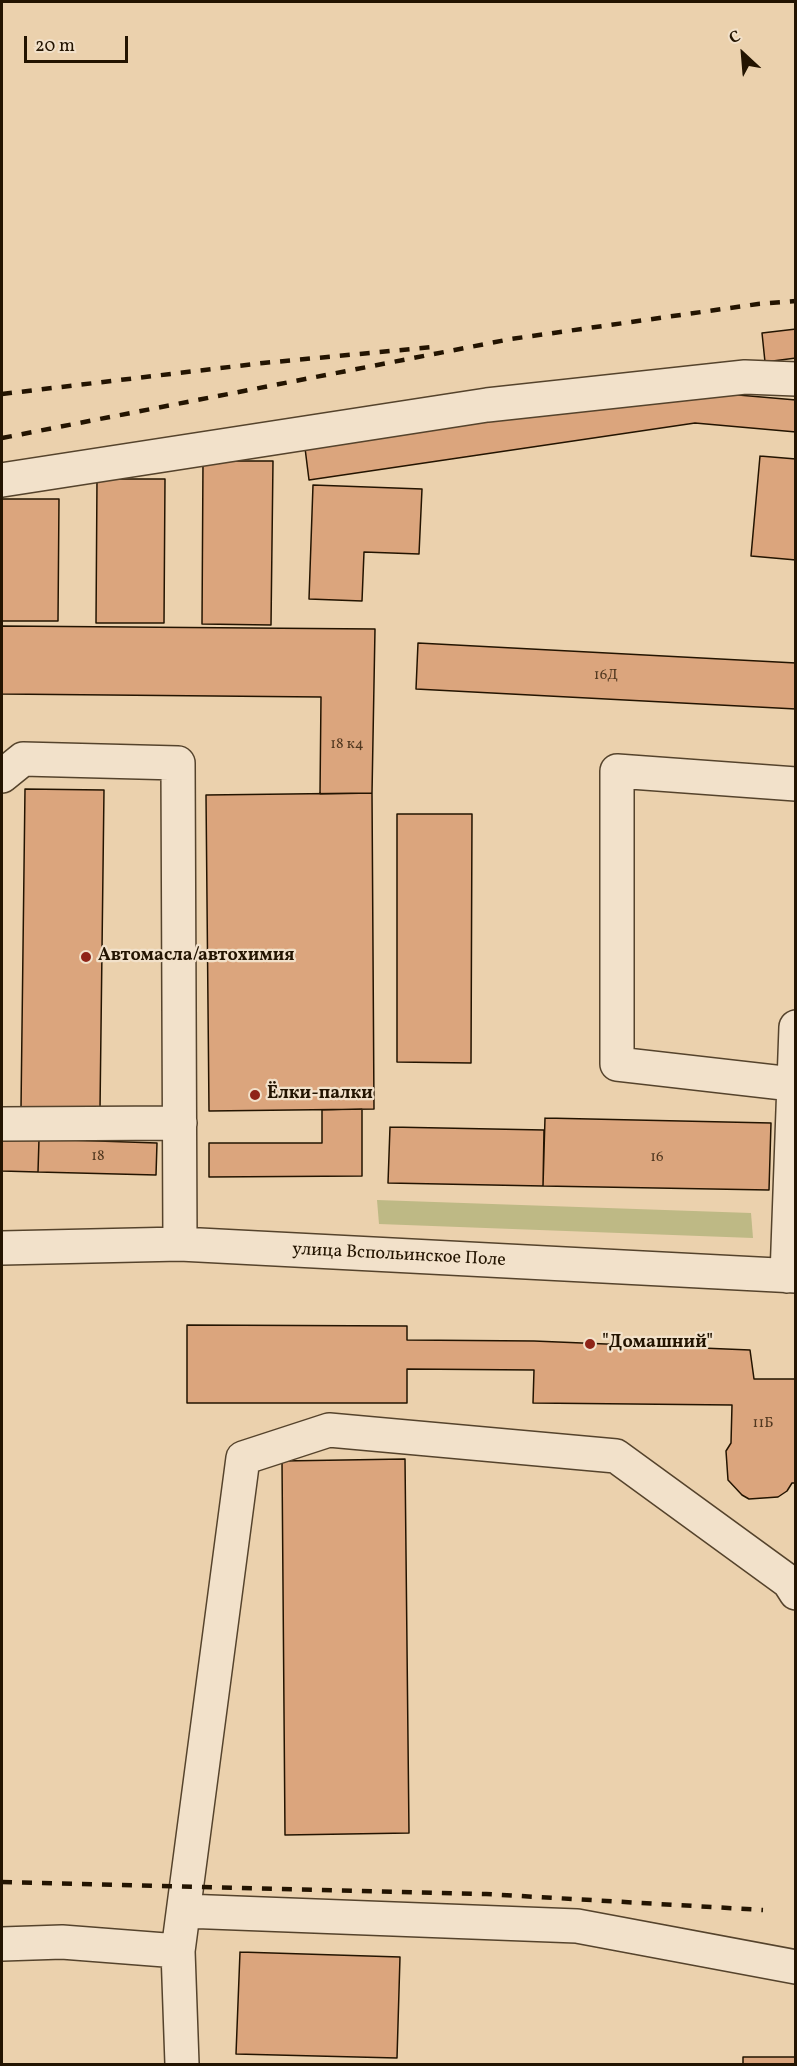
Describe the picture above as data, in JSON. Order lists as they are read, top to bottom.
{
  "streets": {
    "street": ["улица Вспольинское Поле"]
  },
  "places": ["Автомасла/автохимия", "Ёлки-палки", "\"Домашний\""],
  "house_numbers": [
    "16Д",
    "18 к4",
    "18",
    "16",
    "11Б"
  ],
  "scale_bar": "20 m",
  "north": "top left"
}
